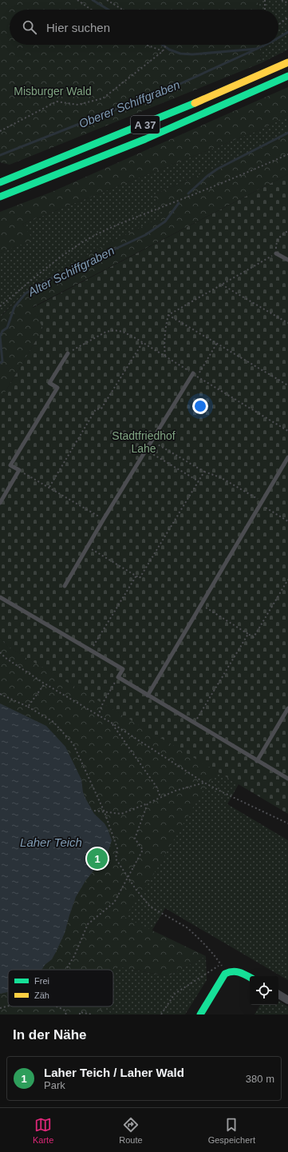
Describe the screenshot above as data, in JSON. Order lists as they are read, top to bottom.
{
  "streets": {
    "main road": ["A 37"]
  },
  "water": ["Oberer Schiffgraben", "Alter Schiffgraben", "Laher Teich"],
  "parks": ["Misburger Wald", "Stadtfriedhof Lahe"],
  "legend": ["Frei", "Zäh"],
  "page": {
    "search": "Hier suchen",
    "pins": "1",
    "heading": "In der Nähe",
    "list": [
      {
        "mark": "1",
        "name": "Laher Teich / Laher Wald",
        "note": "Park",
        "value": "380 m"
      }
    ],
    "nav": ["Karte", "Route", "Gespeichert"]
  }
}
